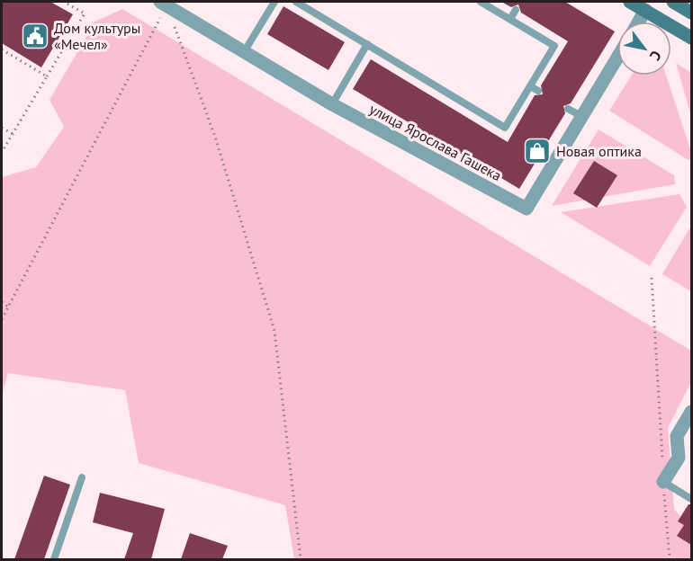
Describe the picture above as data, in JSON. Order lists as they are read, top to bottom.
{
  "streets": {
    "street": ["улица Ярослава Гашека"]
  },
  "places": {
    "public building": ["Дом культуры «Мечел»"],
    "shop": ["Новая оптика"]
  },
  "north": "bottom right"
}
